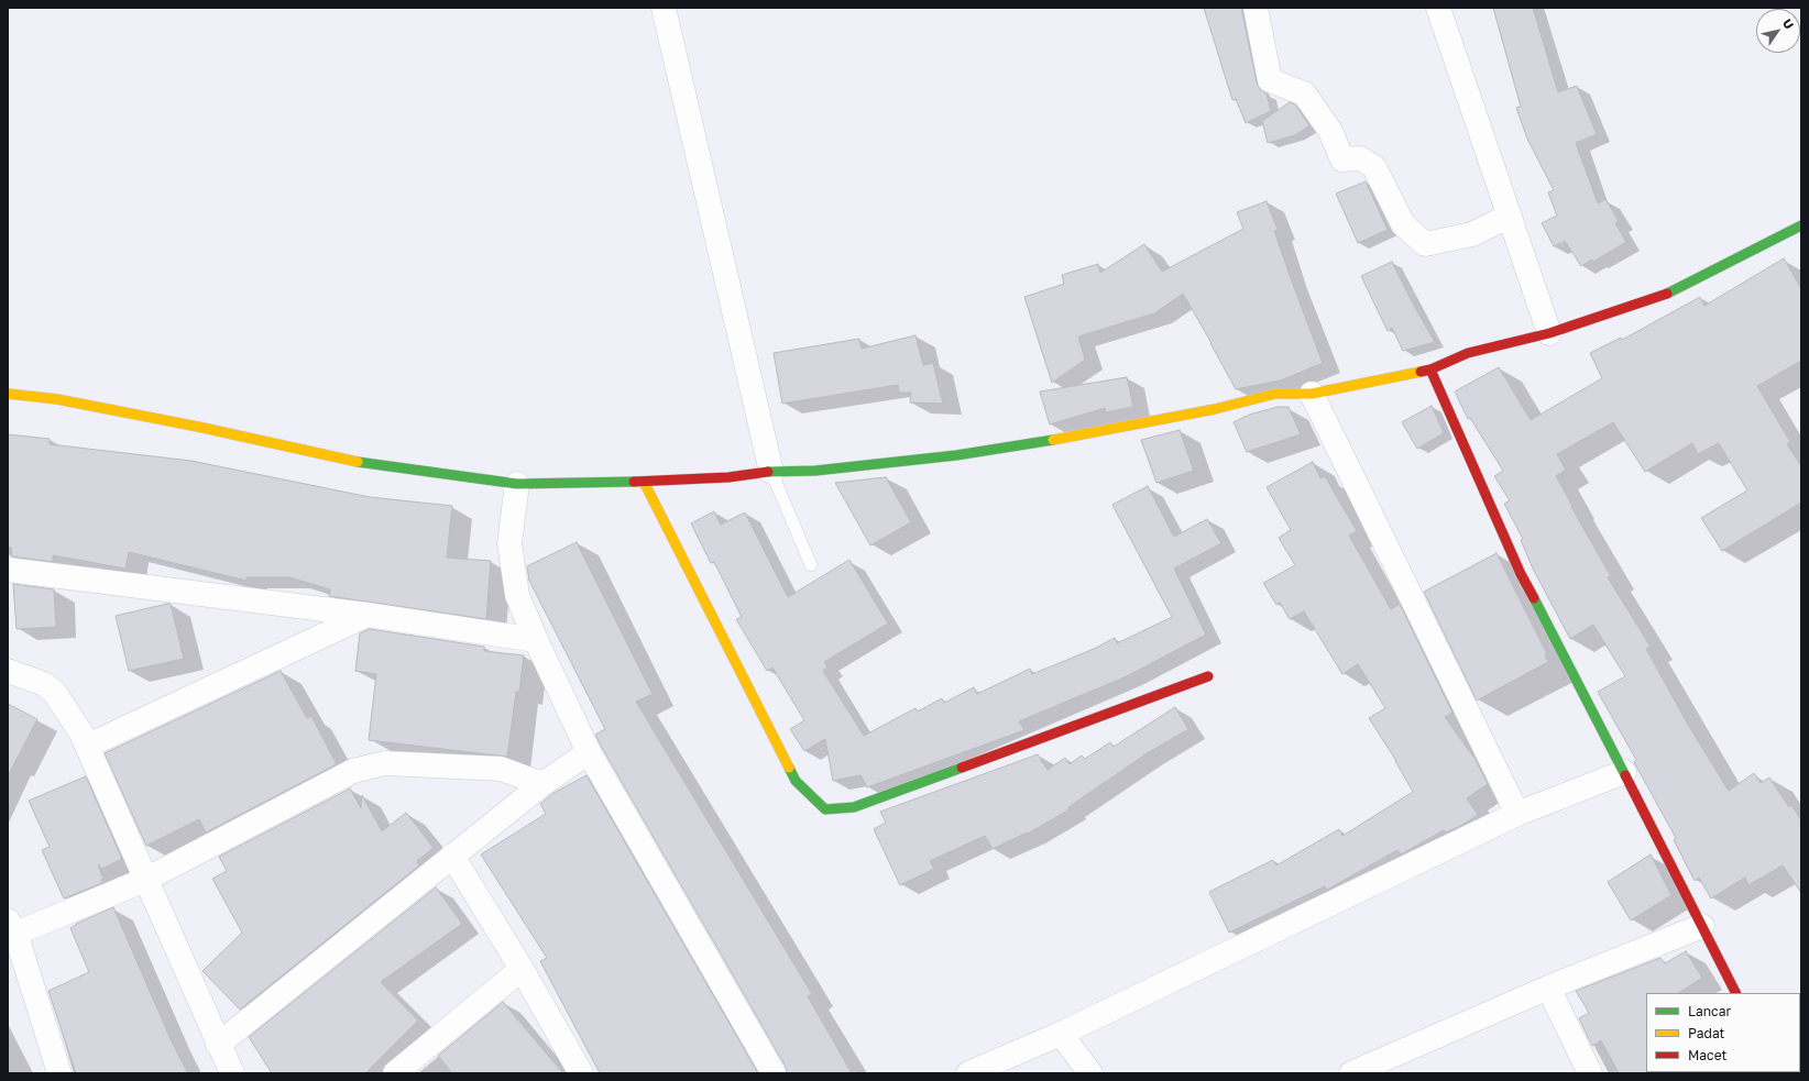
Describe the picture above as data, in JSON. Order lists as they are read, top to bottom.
{
  "legend": ["Lancar", "Padat", "Macet"],
  "north": "top right"
}
